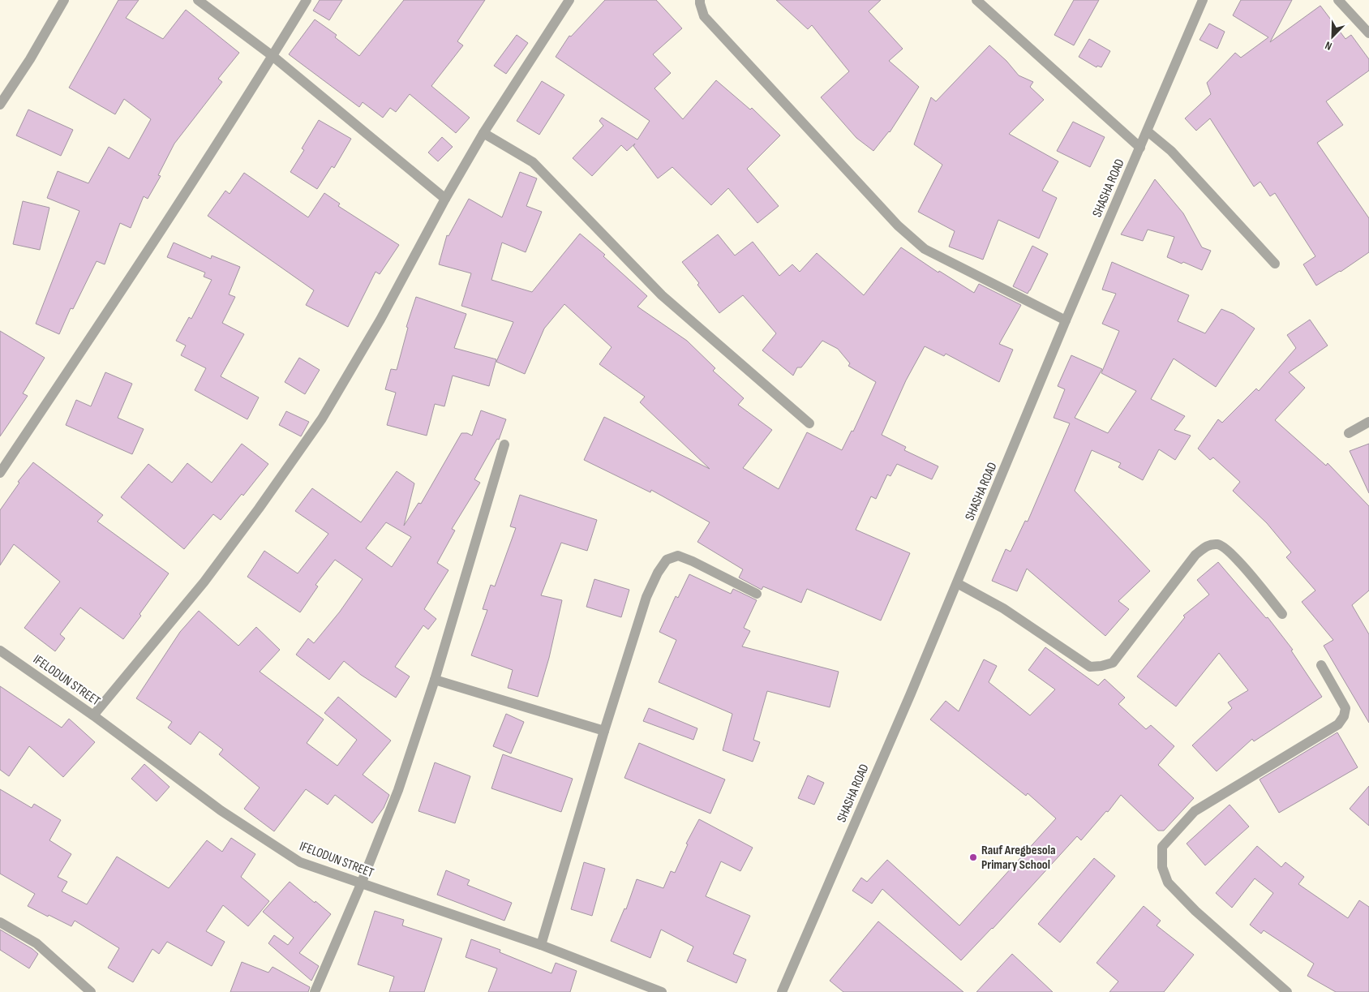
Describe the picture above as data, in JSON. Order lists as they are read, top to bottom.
{
  "streets": {
    "street": ["SHASHA ROAD", "IFELODUN STREET"]
  },
  "places": ["Rauf Aregbesola Primary School"],
  "north": "bottom left"
}
